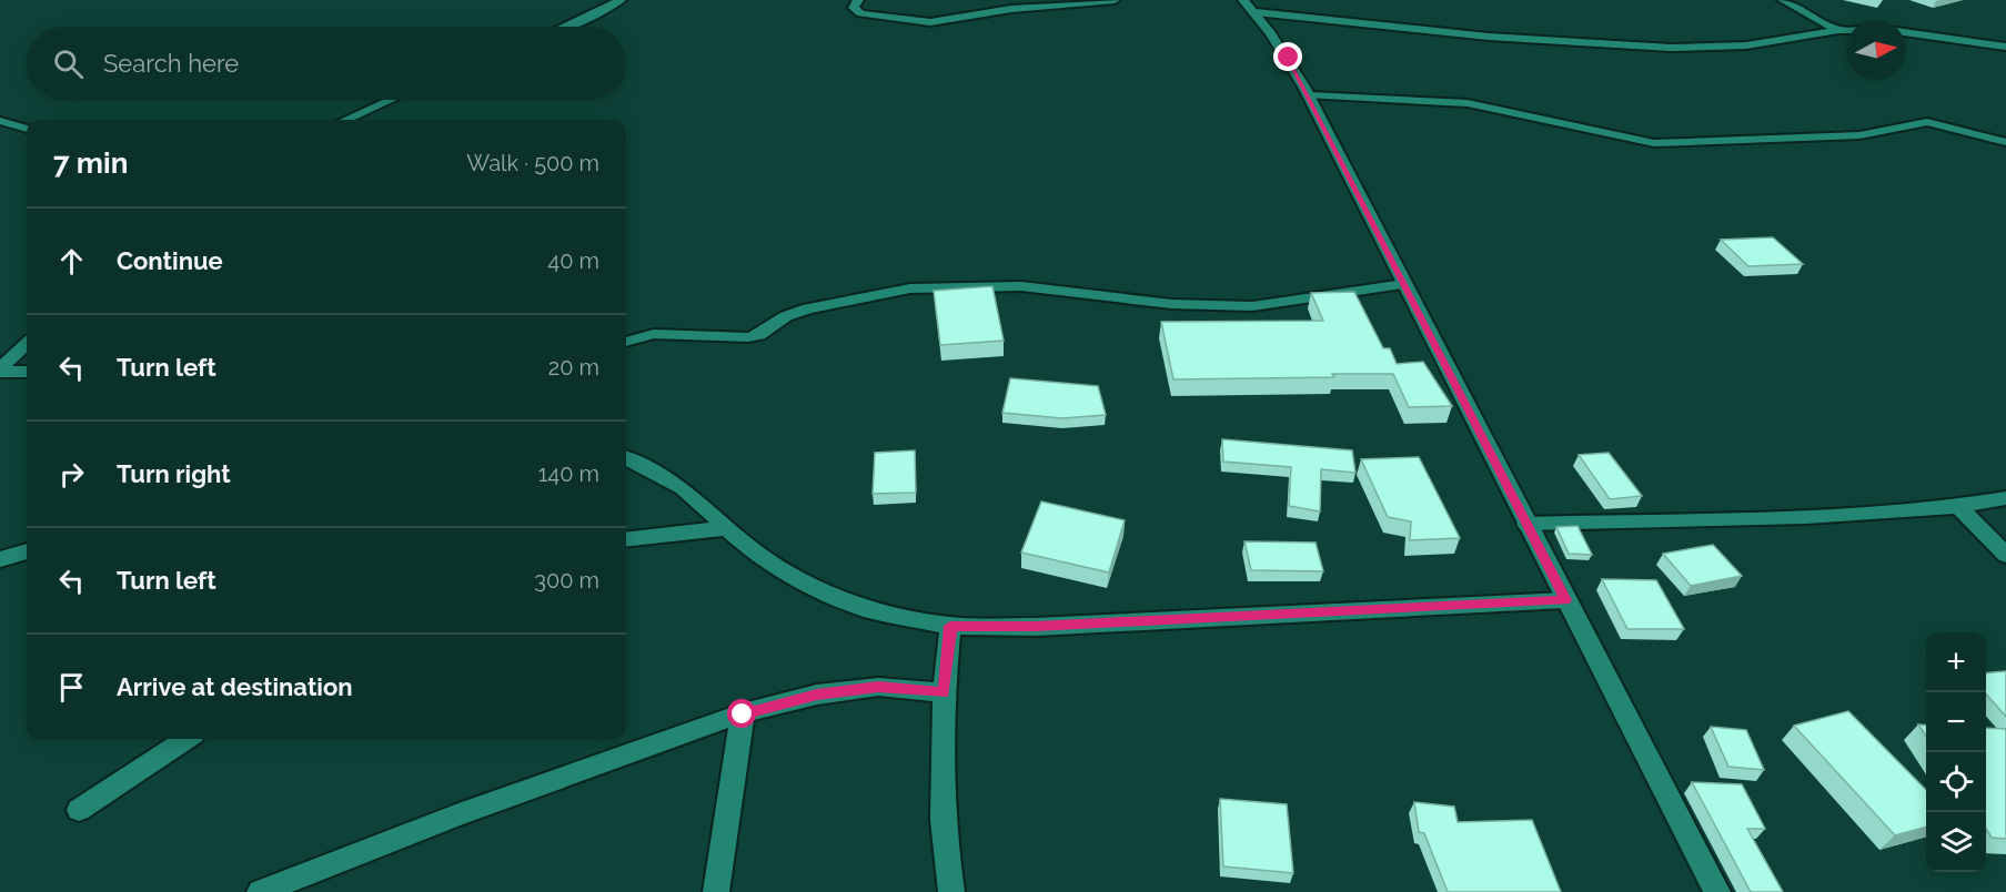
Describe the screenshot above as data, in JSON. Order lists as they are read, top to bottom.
{
  "north": "right",
  "page": {
    "search": "Search here",
    "heading": ["7 min", "Walk · 500 m"],
    "list": [
      ["Continue", "40 m"],
      ["Turn left", "20 m"],
      ["Turn right", "140 m"],
      ["Turn left", "300 m"],
      "Arrive at destination"
    ],
    "map_buttons": ["+", "−"]
  }
}
